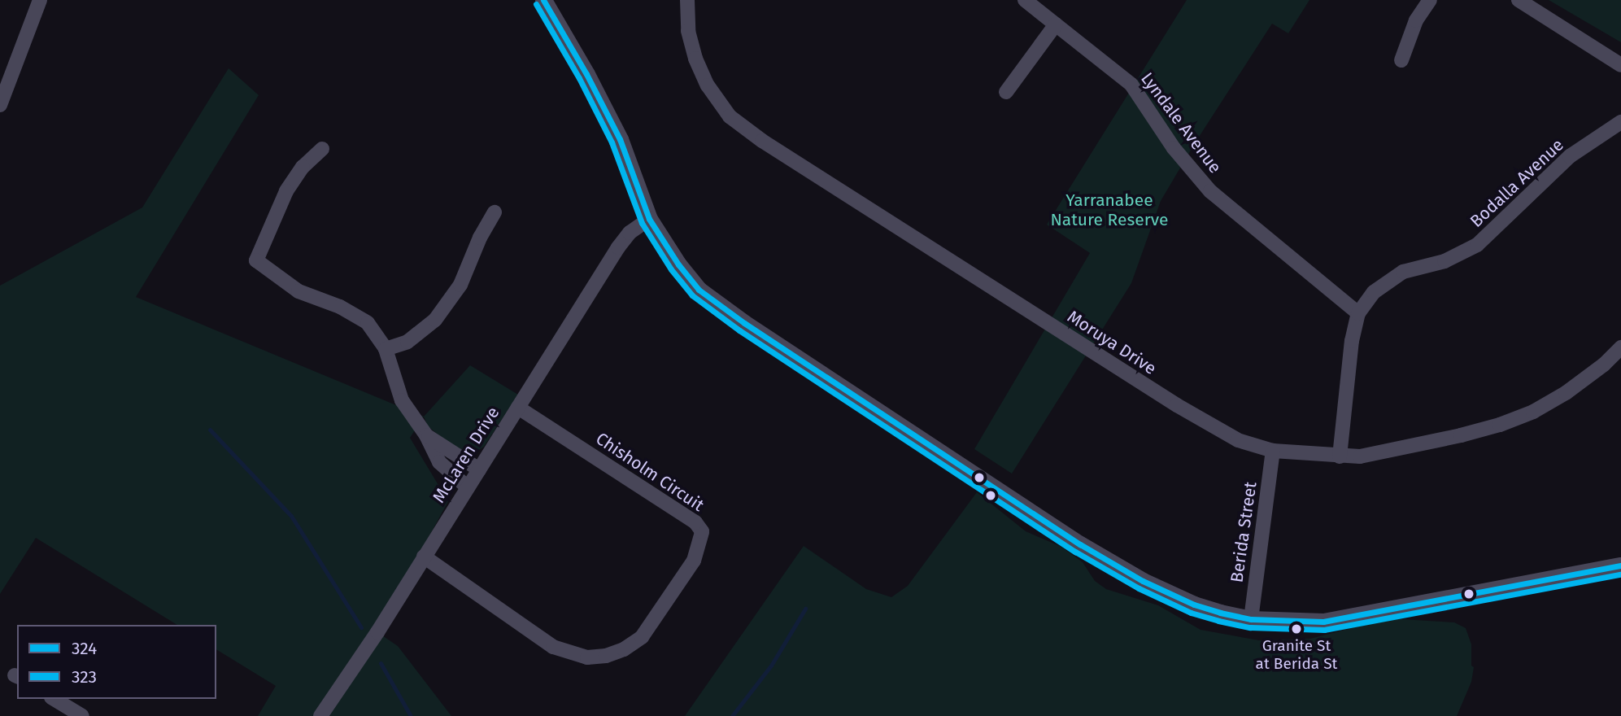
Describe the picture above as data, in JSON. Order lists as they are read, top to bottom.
{
  "streets": {
    "street": [
      "Lyndale Avenue",
      "Bodalla Avenue",
      "Moruya Drive",
      "McLaren Drive",
      "Chisholm Circuit",
      "Berida Street"
    ]
  },
  "crossings": [
    ["Lyndale Avenue", "Bodalla Avenue"],
    ["Bodalla Avenue", "Moruya Drive"],
    ["Moruya Drive", "Berida Street"],
    ["McLaren Drive", "Chisholm Circuit"]
  ],
  "parks": ["Yarranabee Nature Reserve"],
  "places": ["Granite St at Berida St"],
  "lines": ["transit line 324", "transit line 323"],
  "legend": ["324", "323"]
}
